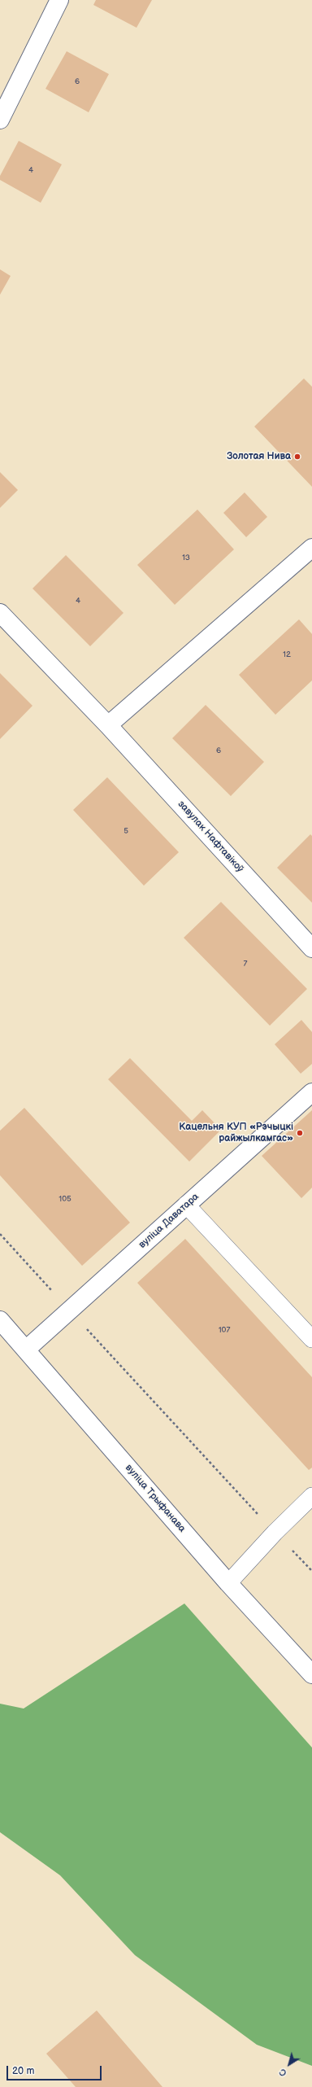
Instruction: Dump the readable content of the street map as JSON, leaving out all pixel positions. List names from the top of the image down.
{
  "streets": {
    "street": ["завулак Нафтавікоў", "вуліца Даватара", "вуліца Трыфанава"]
  },
  "crossings": [
    ["вуліца Даватара", "вуліца Трыфанава"]
  ],
  "places": ["Золотая Нива", "Кацельня КУП «Рэчыцкі райжылкамгас»"],
  "house_numbers": [
    "6",
    "4",
    "13",
    "4",
    "12",
    "6",
    "5",
    "7",
    "105",
    "107"
  ],
  "scale_bar": "20 m",
  "north": "bottom left"
}
